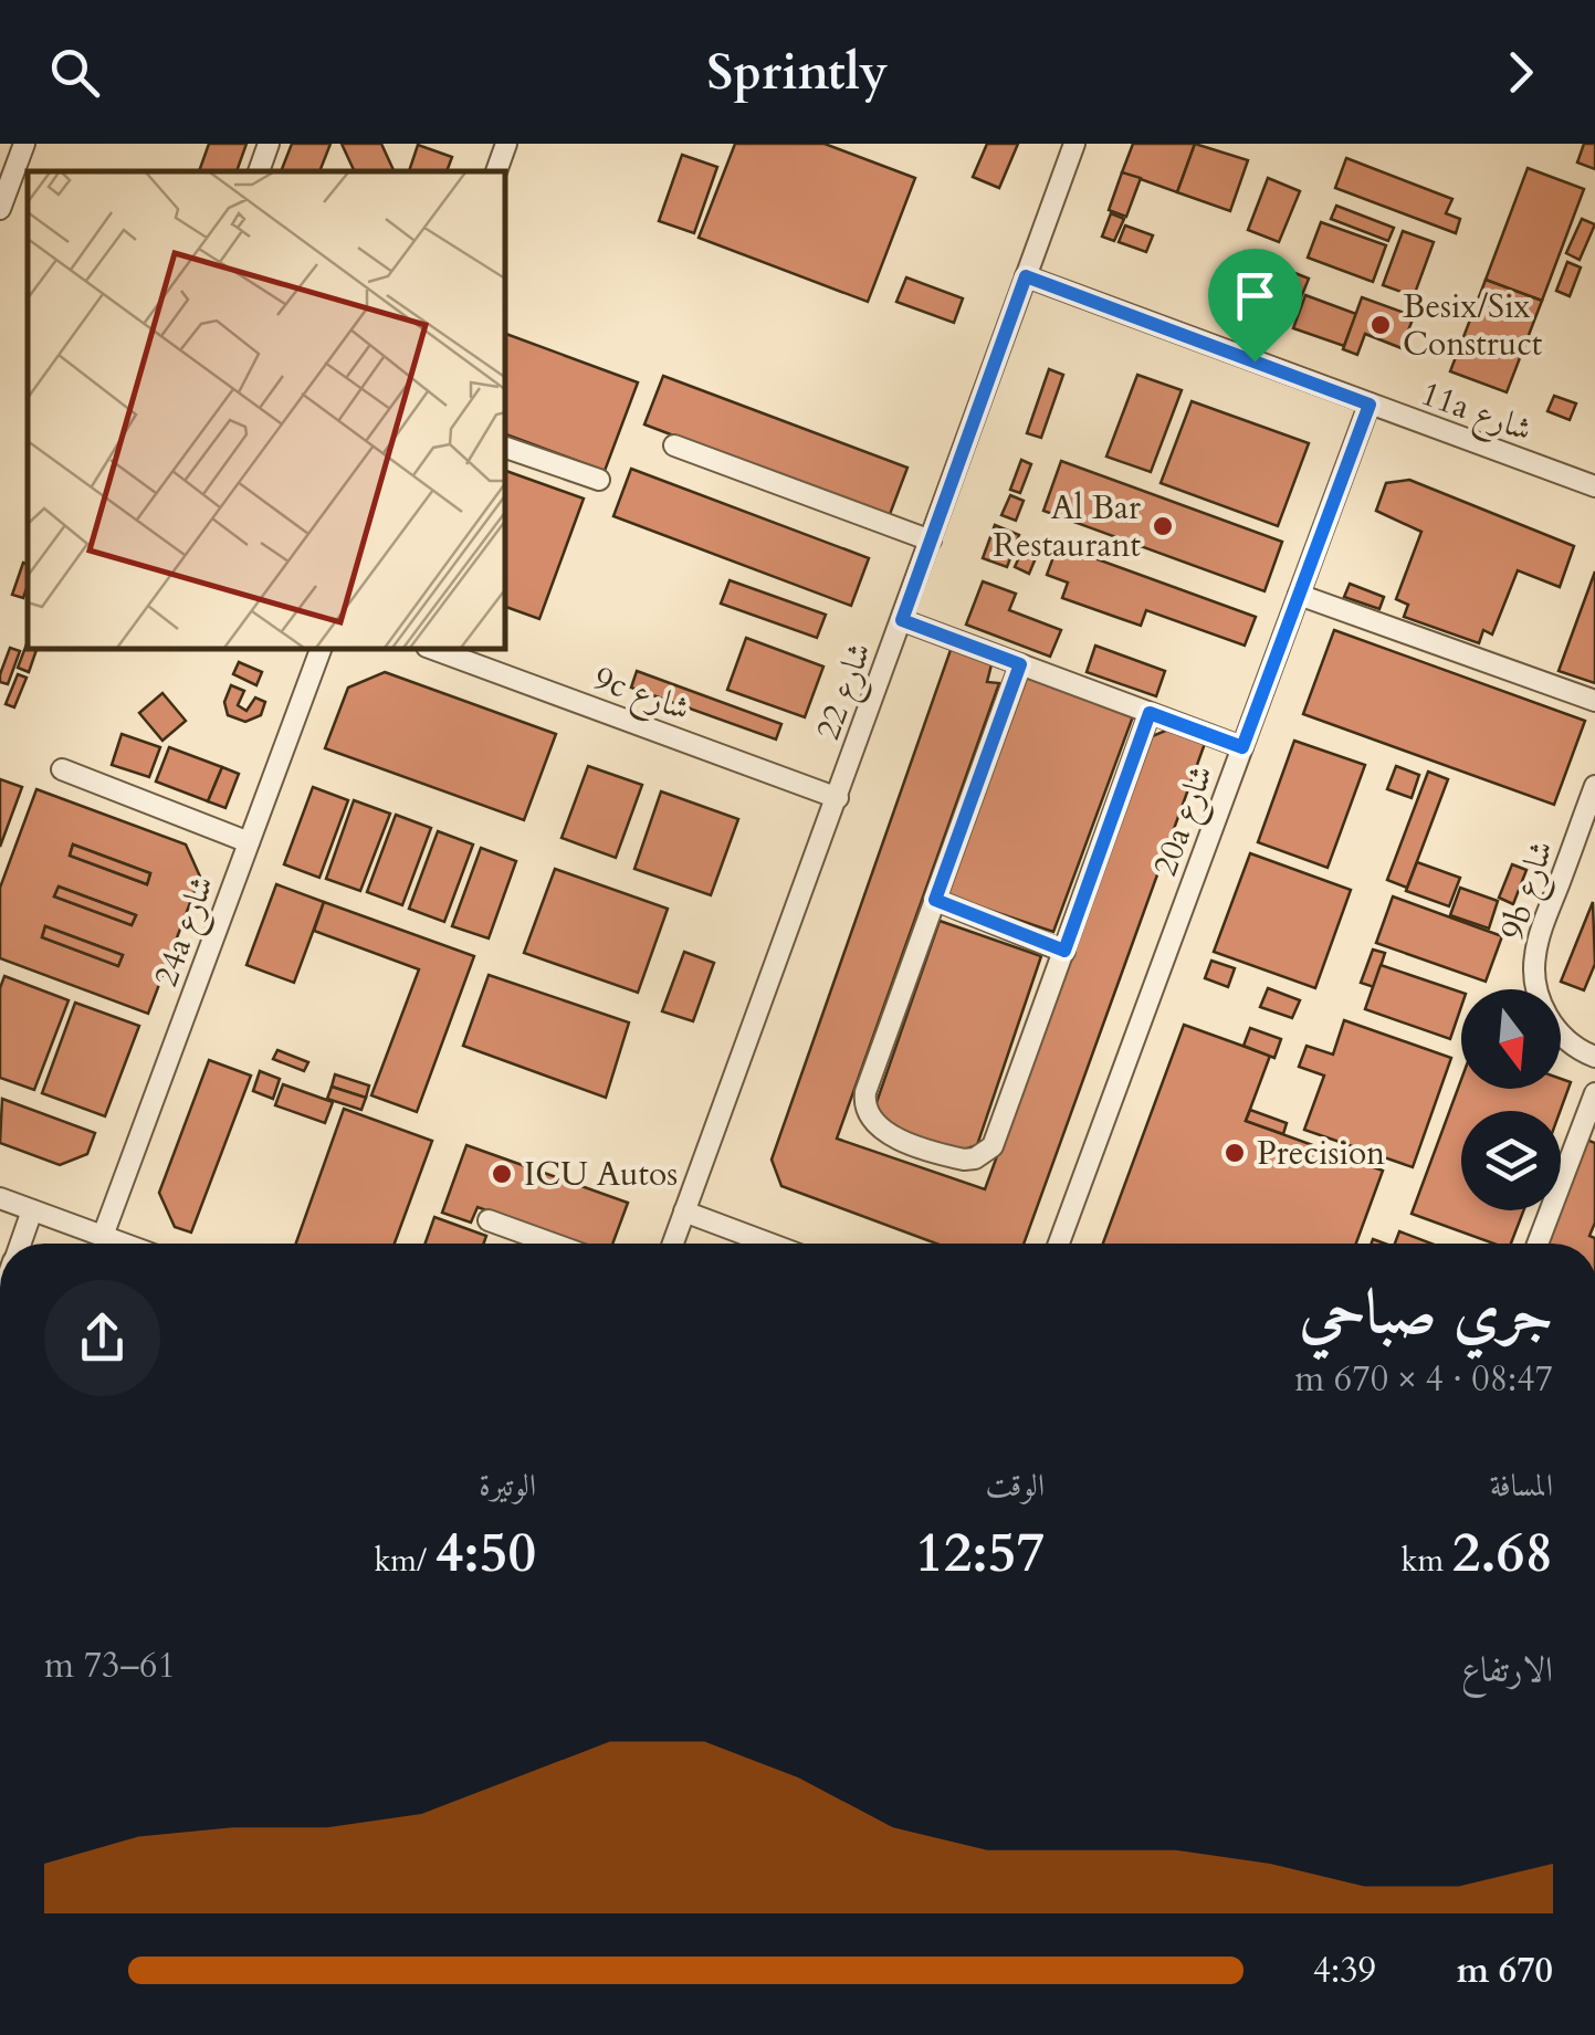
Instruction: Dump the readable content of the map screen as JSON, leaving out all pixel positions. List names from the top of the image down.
{
  "streets": {
    "street": [
      "11a شارع",
      "شارع 22",
      "9c شارع",
      "20a شارع",
      "9b شارع",
      "24a شارع"
    ]
  },
  "crossings": [
    ["11a شارع", "شارع 22"],
    ["11a شارع", "20a شارع"],
    ["شارع 22", "9c شارع"]
  ],
  "places": [
    "Besix/Six Construct",
    "Al Bar Restaurant",
    "Precision",
    "ICU Autos"
  ],
  "north": "bottom",
  "page": {
    "header": "Sprintly",
    "heading": ["جري صباحي", "08:47 · 4 × 670 m"],
    "stats": [
      ["المسافة", "2.68 km"],
      ["الوقت", "12:57"],
      ["الوتيرة", "4:50 /km"]
    ],
    "chart": ["الارتفاع", "61–73 m"],
    "list": [
      {
        "name": "670 m",
        "note": "4:39"
      }
    ]
  }
}
